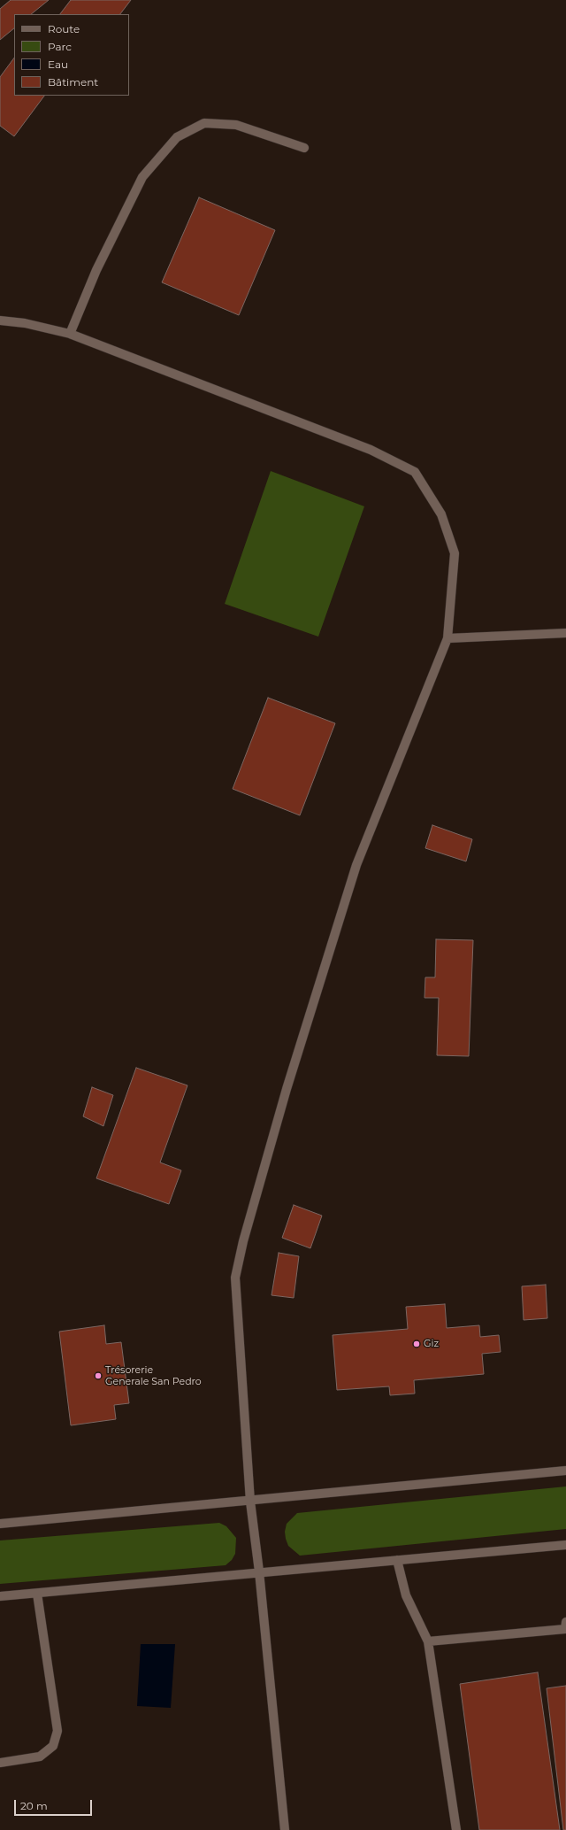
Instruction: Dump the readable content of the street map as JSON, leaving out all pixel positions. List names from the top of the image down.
{
  "places": ["Giz", "Trésorerie Generale San Pedro"],
  "legend": [
    "Route",
    "Parc",
    "Eau",
    "Bâtiment"
  ],
  "scale_bar": "20 m"
}
